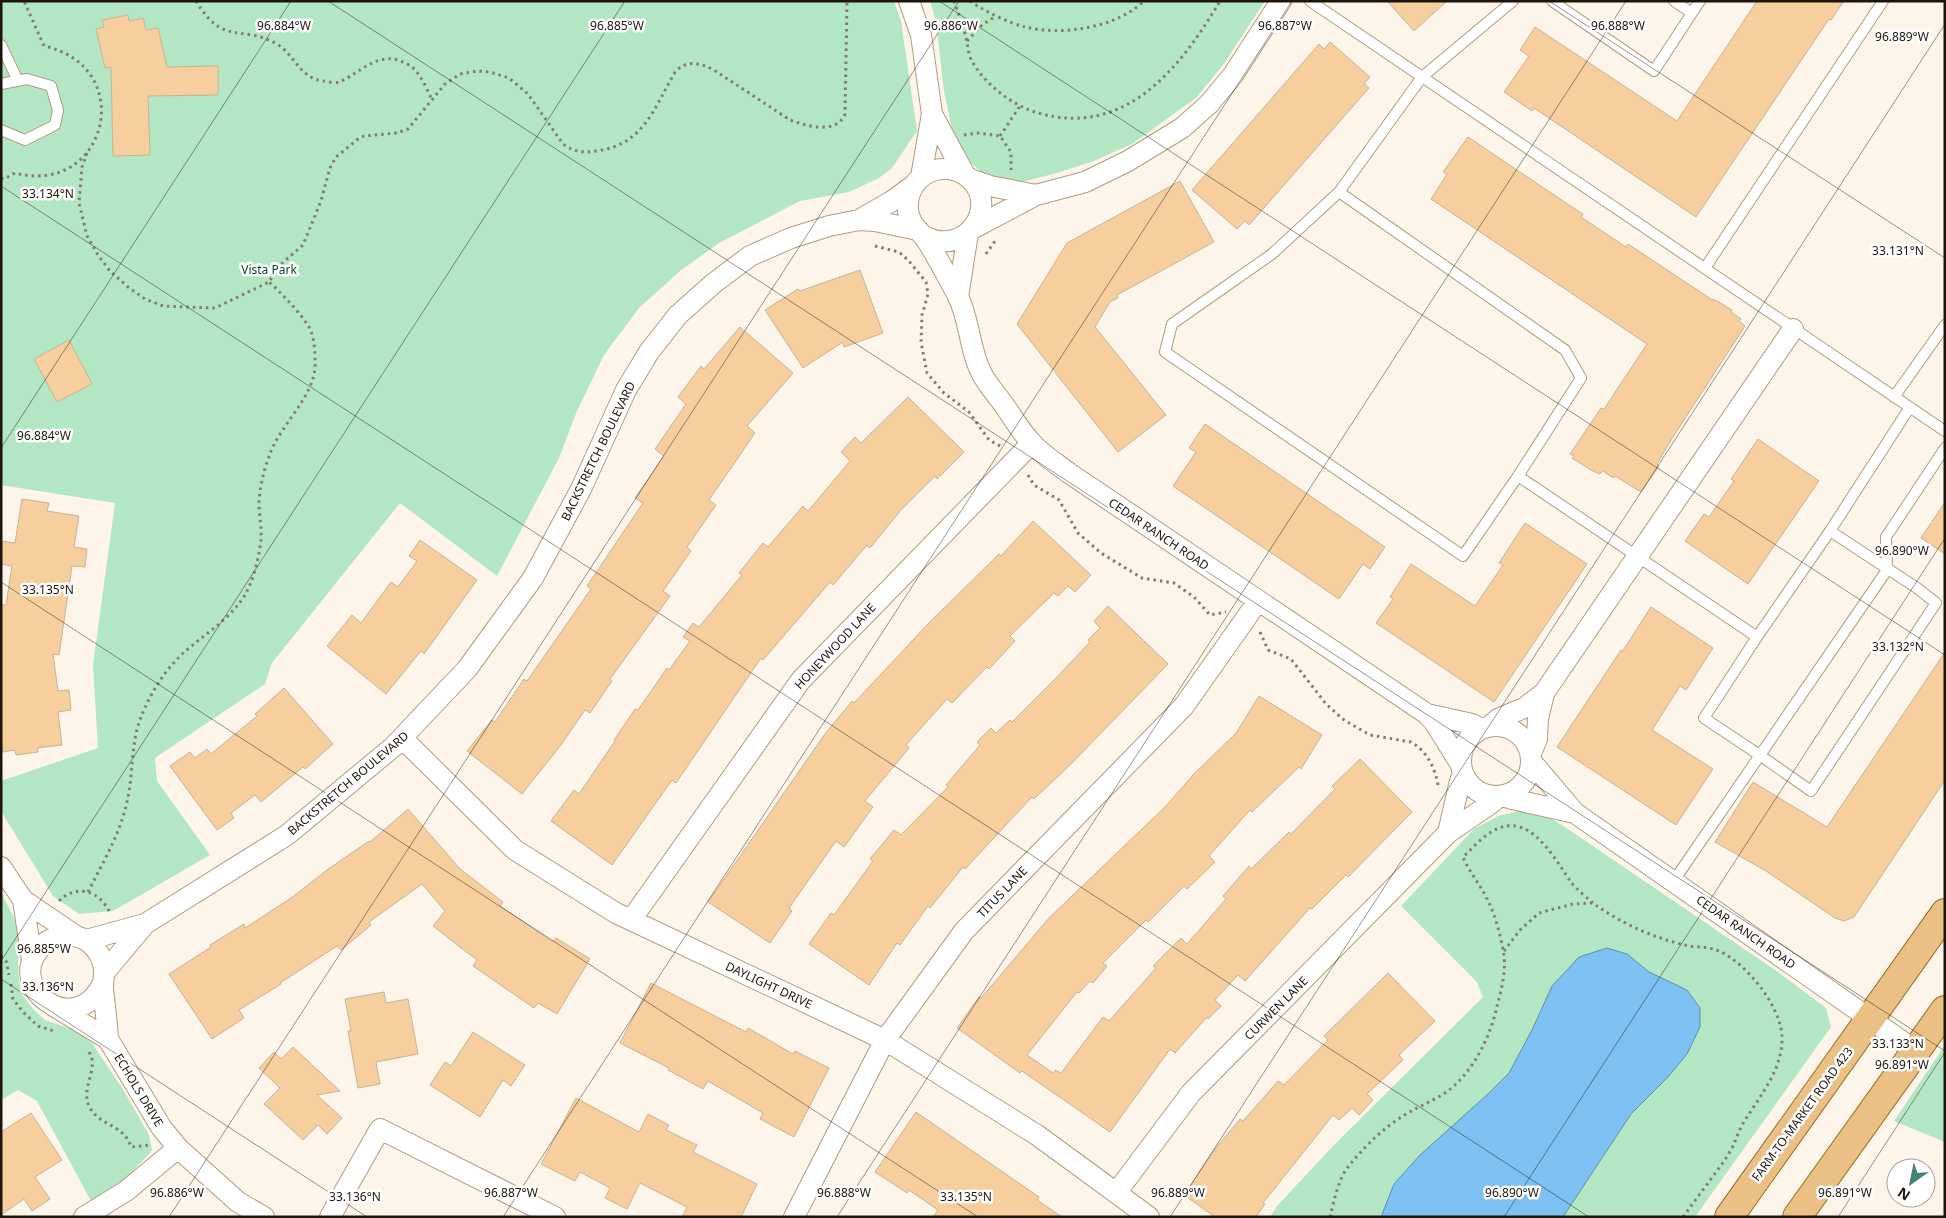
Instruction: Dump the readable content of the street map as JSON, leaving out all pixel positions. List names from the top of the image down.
{
  "streets": {
    "main road": ["FARM-TO-MARKET ROAD 423"],
    "street": [
      "BACKSTRETCH BOULEVARD",
      "CEDAR RANCH ROAD",
      "HONEYWOOD LANE",
      "TITUS LANE",
      "DAYLIGHT DRIVE",
      "CURWEN LANE",
      "ECHOLS DRIVE"
    ]
  },
  "crossings": [
    ["BACKSTRETCH BOULEVARD", "CEDAR RANCH ROAD"],
    ["BACKSTRETCH BOULEVARD", "DAYLIGHT DRIVE"],
    ["BACKSTRETCH BOULEVARD", "ECHOLS DRIVE"],
    ["CEDAR RANCH ROAD", "HONEYWOOD LANE"],
    ["CEDAR RANCH ROAD", "TITUS LANE"],
    ["CEDAR RANCH ROAD", "CURWEN LANE"],
    ["CEDAR RANCH ROAD", "FARM-TO-MARKET ROAD 423"],
    ["HONEYWOOD LANE", "DAYLIGHT DRIVE"],
    ["TITUS LANE", "DAYLIGHT DRIVE"],
    ["DAYLIGHT DRIVE", "CURWEN LANE"]
  ],
  "parks": ["Vista Park"],
  "north": "bottom left",
  "coordinates": [
    "96.884°W",
    "96.885°W",
    "96.886°W",
    "96.887°W",
    "96.888°W",
    "96.889°W",
    "33.134°N",
    "33.131°N",
    "96.890°W",
    "33.135°N",
    "33.132°N",
    "33.136°N",
    "33.133°N",
    "96.891°W"
  ]
}
